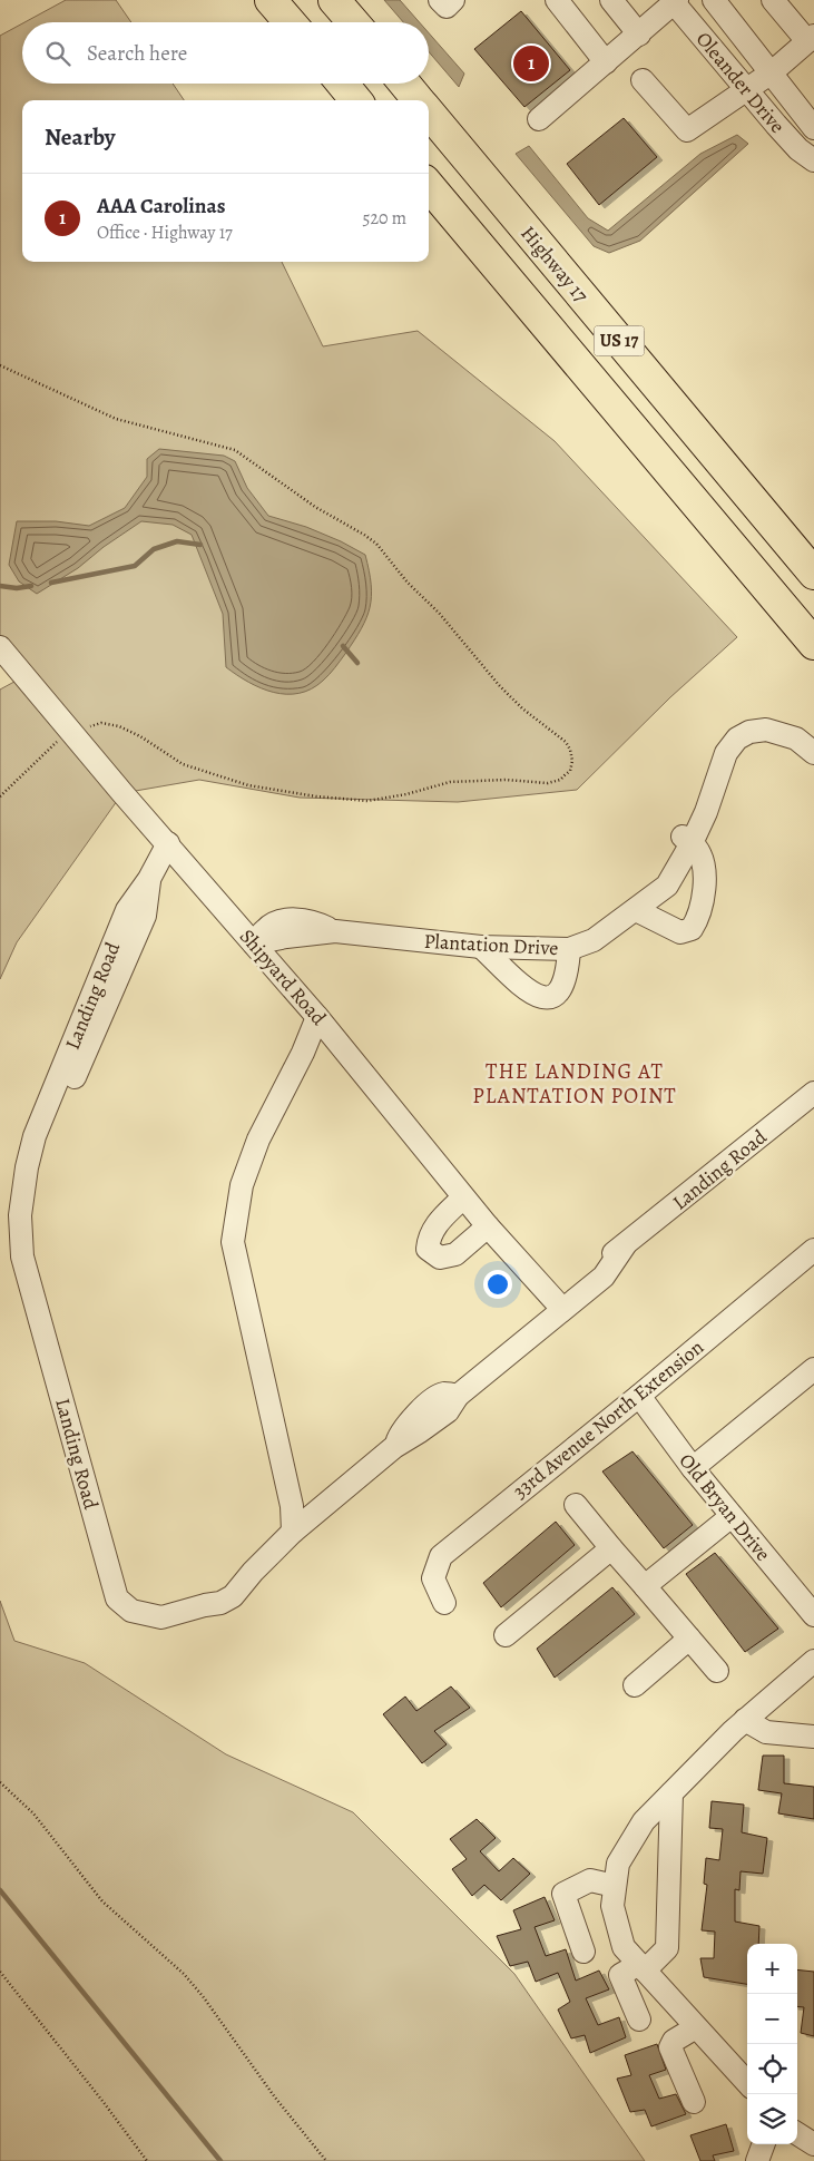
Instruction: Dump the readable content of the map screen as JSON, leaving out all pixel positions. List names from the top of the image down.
{
  "streets": {
    "highway": ["Highway 17", "US 17"],
    "street": [
      "Oleander Drive",
      "Plantation Drive",
      "Shipyard Road",
      "Landing Road",
      "33rd Avenue North Extension",
      "Old Bryan Drive"
    ]
  },
  "crossings": [
    ["Plantation Drive", "Shipyard Road"],
    ["Shipyard Road", "Landing Road"],
    ["33rd Avenue North Extension", "Old Bryan Drive"]
  ],
  "districts": ["THE LANDING AT PLANTATION POINT"],
  "page": {
    "search": "Search here",
    "pins": "1",
    "heading": "Nearby",
    "list": [
      {
        "mark": "1",
        "name": "AAA Carolinas",
        "note": "Office · Highway 17",
        "value": "520 m"
      }
    ],
    "map_buttons": ["+", "−"]
  }
}
